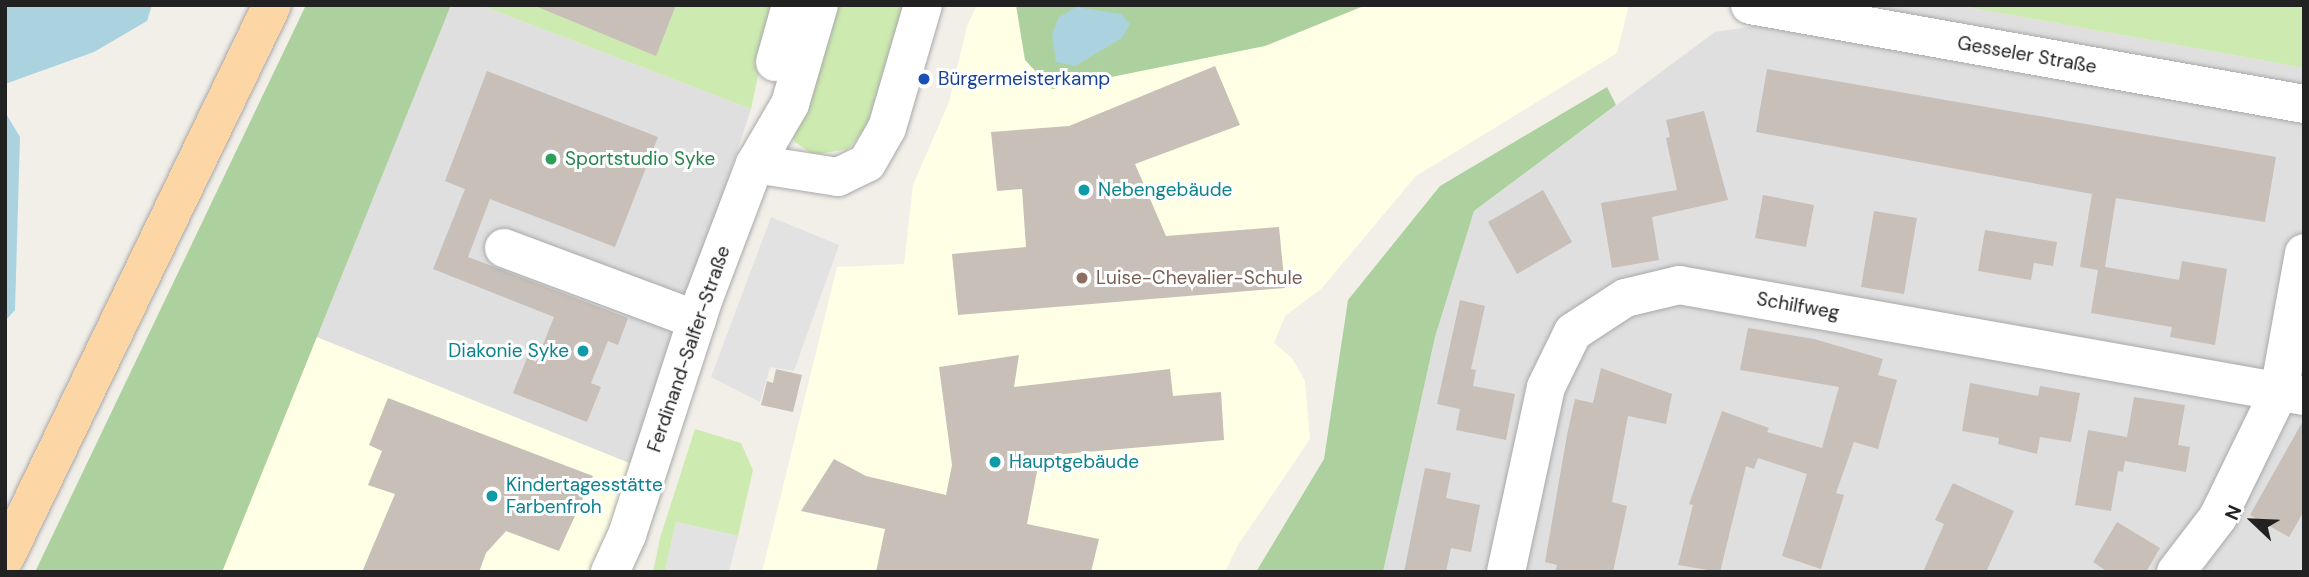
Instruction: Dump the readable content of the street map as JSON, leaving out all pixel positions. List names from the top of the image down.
{
  "streets": {
    "street": ["Gesseler Straße", "Schilfweg", "Ferdinand-Salfer-Straße"]
  },
  "places": [
    "Bürgermeisterkamp",
    "Sportstudio Syke",
    "Nebengebäude",
    "Luise-Chevalier-Schule",
    "Diakonie Syke",
    "Hauptgebäude",
    "Kindertagesstätte Farbenfroh"
  ],
  "north": "top left"
}
